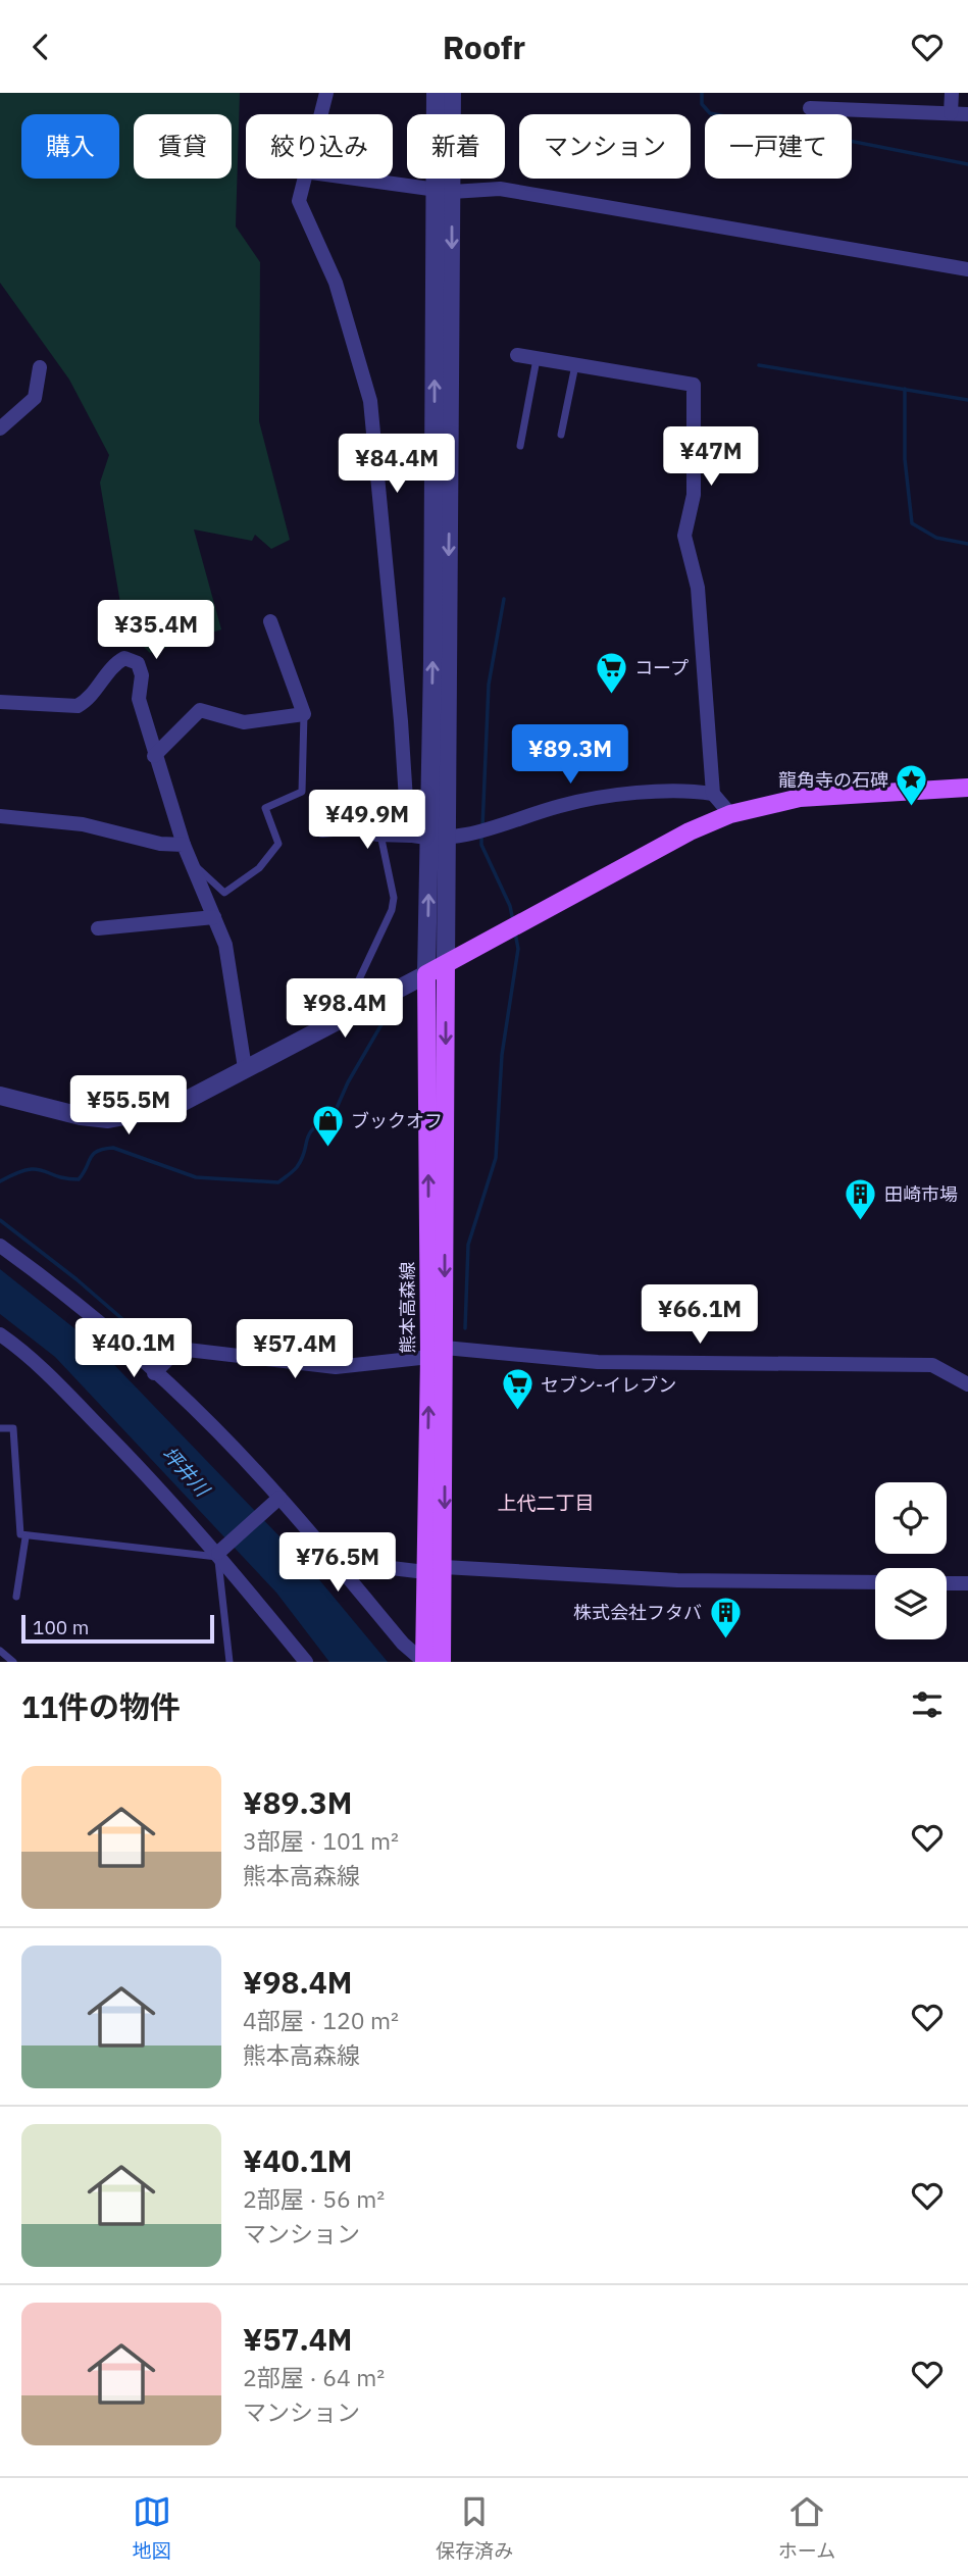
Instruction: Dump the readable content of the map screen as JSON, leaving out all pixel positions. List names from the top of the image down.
{
  "streets": {
    "main road": ["熊本高森線"]
  },
  "districts": ["上代二丁目"],
  "water": ["坪井川"],
  "places": {
    "supermarket": ["コープ", "セブン-イレブン"],
    "place": ["龍角寺の石碑"],
    "shop": ["ブックオフ"],
    "building": ["田崎市場", "株式会社フタバ"]
  },
  "scale_bar": "100 m",
  "page": {
    "header": "Roofr",
    "chip": [
      "購入",
      "賃貸",
      "絞り込み",
      "新着",
      "マンション",
      "一戸建て"
    ],
    "price": [
      "¥47M",
      "¥84.4M",
      "¥35.4M",
      "¥89.3M",
      "¥49.9M",
      "¥98.4M",
      "¥55.5M",
      "¥66.1M",
      "¥40.1M",
      "¥57.4M",
      "¥76.5M"
    ],
    "scale": "100 m",
    "heading": "11件の物件",
    "list": [
      {
        "name": "¥89.3M",
        "note": "3部屋 · 101 m² · 熊本高森線"
      },
      {
        "name": "¥98.4M",
        "note": "4部屋 · 120 m² · 熊本高森線"
      },
      {
        "name": "¥40.1M",
        "note": "2部屋 · 56 m² · マンション"
      },
      {
        "name": "¥57.4M",
        "note": "2部屋 · 64 m² · マンション"
      }
    ],
    "tabs": ["地図", "保存済み", "ホーム"]
  }
}
